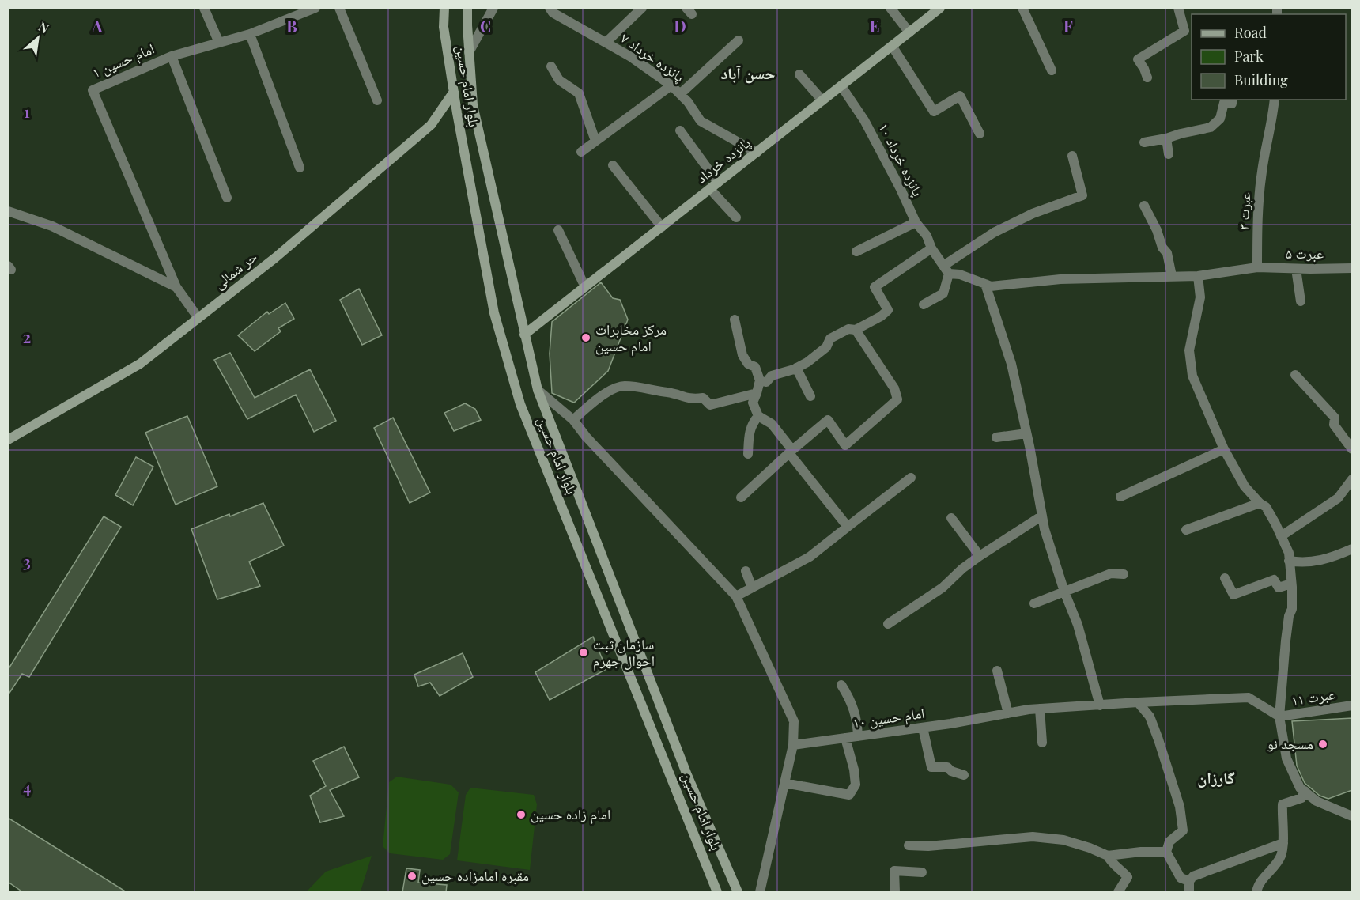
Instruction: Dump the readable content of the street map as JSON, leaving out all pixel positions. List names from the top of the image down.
{
  "streets": {
    "main road": ["بلوار امام حسین", "پانزده خرداد", "حر شمالی"],
    "street": [
      "پانزده خرداد ۷",
      "امام حسین ۱",
      "پانزده خرداد ۱۰",
      "عبرت ۳",
      "عبرت ۵",
      "عبرت ۱۱",
      "امام حسین ۱۰"
    ]
  },
  "crossings": [
    ["پانزده خرداد ۷", "پانزده خرداد"],
    ["بلوار امام حسین", "پانزده خرداد"],
    ["بلوار امام حسین", "حر شمالی"],
    ["پانزده خرداد ۱۰", "پانزده خرداد"],
    ["عبرت ۳", "عبرت ۵"],
    ["عبرت ۱۱", "امام حسین ۱۰"]
  ],
  "districts": ["حسن آباد", "گارزان"],
  "places": [
    "مرکز مخابرات امام حسین",
    "سازمان ثبت احوال جهرم",
    "مسجد نو",
    "امام زاده حسین",
    "مقبره امامزاده حسین"
  ],
  "legend": ["Road", "Park", "Building"],
  "north": "top right",
  "grid": {
    "columns": [
      "A",
      "B",
      "C",
      "D",
      "E",
      "F"
    ],
    "rows": [
      "1",
      "2",
      "3",
      "4"
    ]
  }
}
